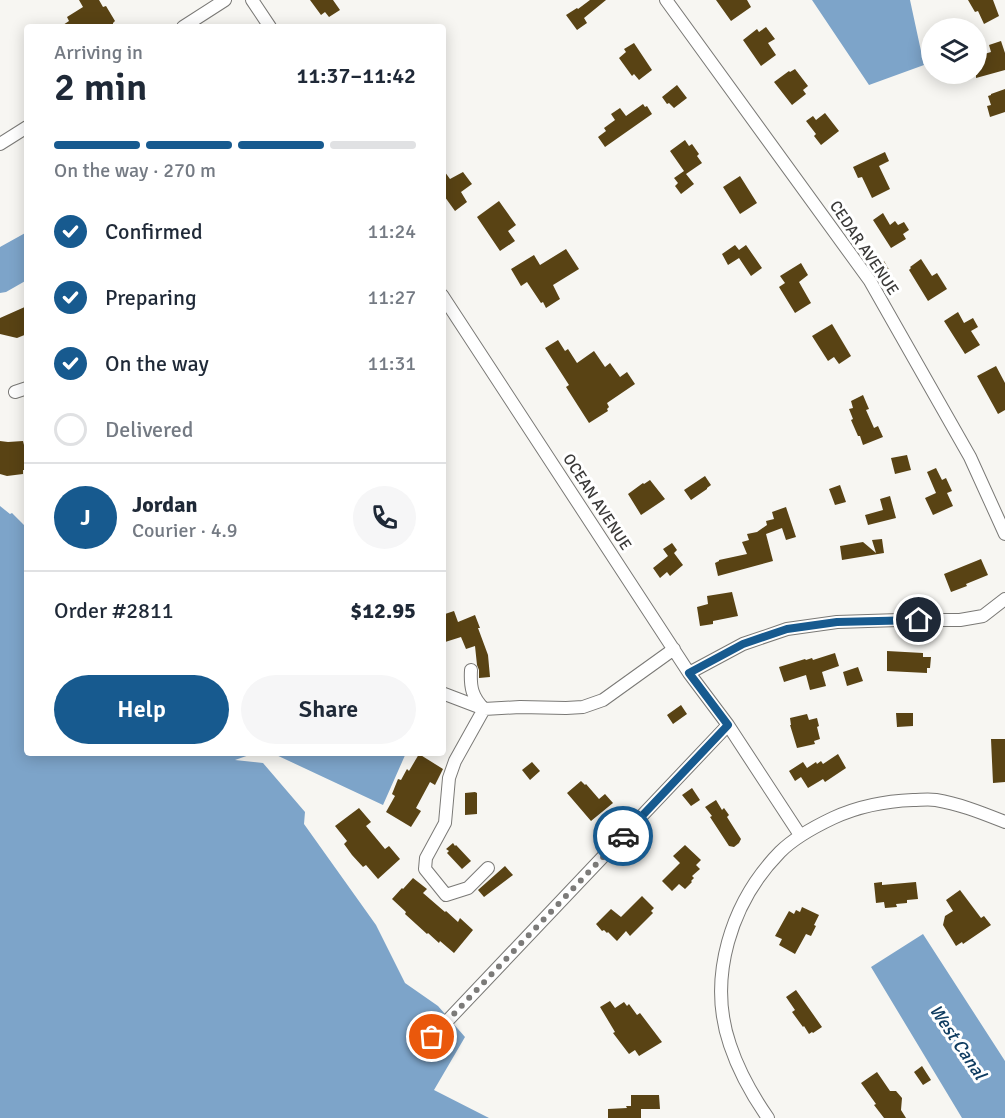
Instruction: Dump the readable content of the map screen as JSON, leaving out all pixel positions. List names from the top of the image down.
{
  "streets": {
    "street": ["CEDAR AVENUE", "OCEAN AVENUE"]
  },
  "water": ["West Canal"],
  "page": {
    "heading": ["2 min", "Arriving in", "11:37–11:42"],
    "panel": [
      "Jordan",
      "Courier · 4.9",
      "Order #2811",
      "$12.95"
    ],
    "bar": "On the way · 270 m",
    "list": [
      ["Confirmed", "11:24"],
      ["Preparing", "11:27"],
      ["On the way", "11:31"],
      "Delivered"
    ],
    "round": "J",
    "buttons": ["Help", "Share"]
  }
}
